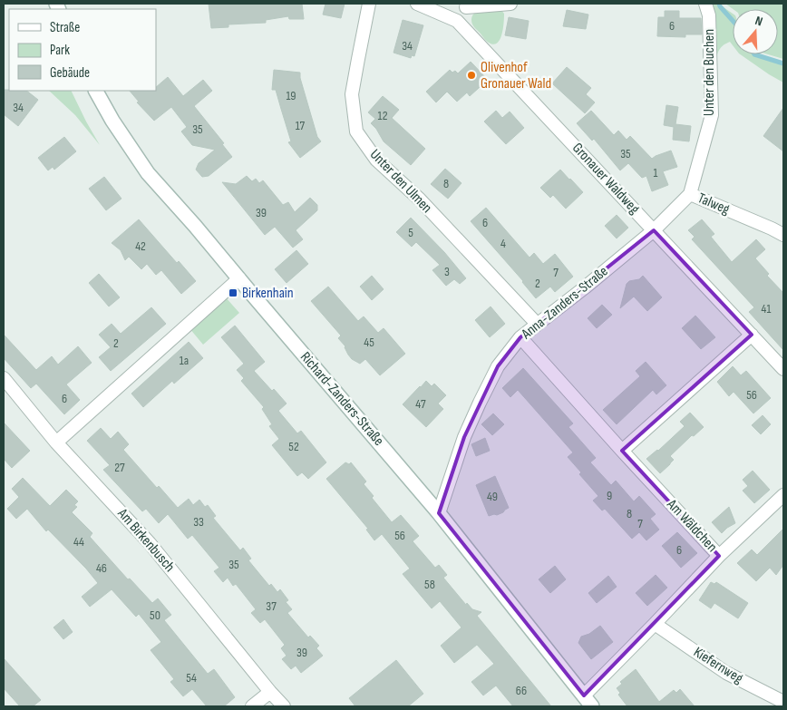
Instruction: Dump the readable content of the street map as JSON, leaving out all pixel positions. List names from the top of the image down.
{
  "streets": {
    "street": [
      "Unter den Buchen",
      "Gronauer Waldweg",
      "Unter den Ulmen",
      "Talweg",
      "Anna-Zanders-Straße",
      "Richard-Zanders-Straße",
      "Am Wäldchen",
      "Am Birkenbusch",
      "Kiefernweg"
    ]
  },
  "crossings": [
    ["Unter den Buchen", "Talweg"],
    ["Gronauer Waldweg", "Talweg"],
    ["Gronauer Waldweg", "Anna-Zanders-Straße"],
    ["Unter den Ulmen", "Anna-Zanders-Straße"],
    ["Talweg", "Anna-Zanders-Straße"],
    ["Anna-Zanders-Straße", "Richard-Zanders-Straße"],
    ["Anna-Zanders-Straße", "Am Wäldchen"]
  ],
  "places": {
    "other": ["Olivenhof Gronauer Wald"],
    "transit": ["Birkenhain"]
  },
  "house_numbers": [
    "6",
    "34",
    "19",
    "34",
    "12",
    "17",
    "35",
    "35",
    "1",
    "8",
    "39",
    "6",
    "5",
    "4",
    "42",
    "3",
    "7",
    "2",
    "41",
    "45",
    "2",
    "1a",
    "56",
    "6",
    "47",
    "52",
    "27",
    "9",
    "49",
    "8",
    "33",
    "7",
    "56",
    "44",
    "6",
    "35",
    "46",
    "58",
    "37",
    "50",
    "39",
    "54",
    "66"
  ],
  "legend": ["Straße", "Park", "Gebäude"],
  "north": "top"
}
